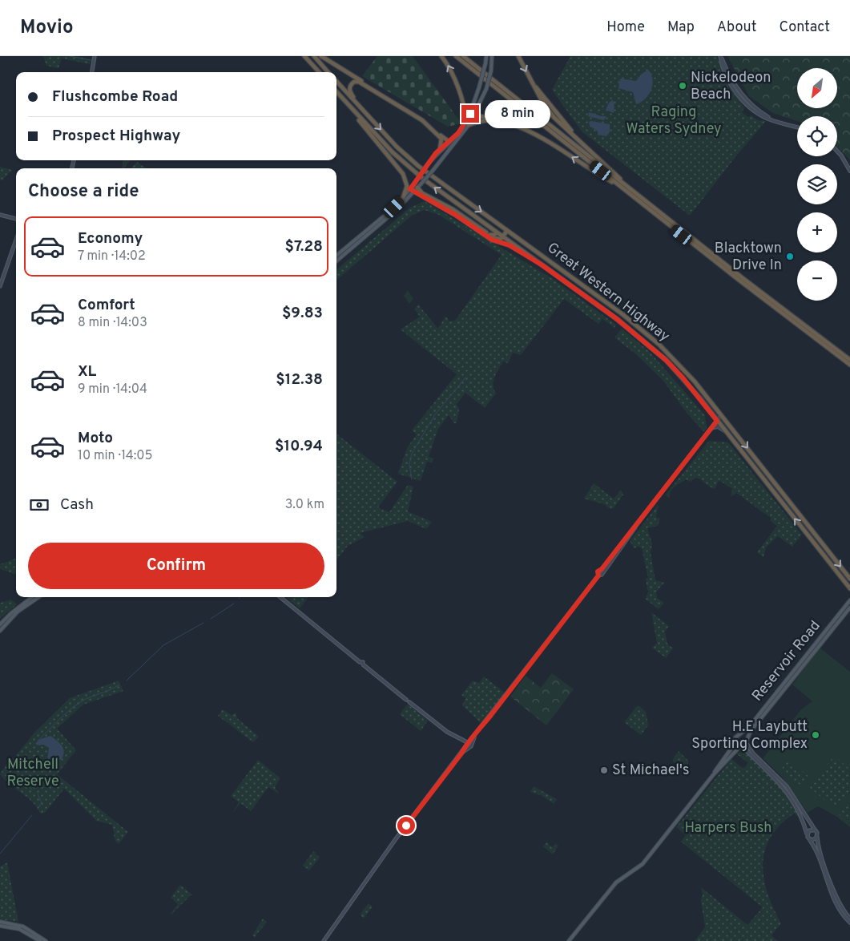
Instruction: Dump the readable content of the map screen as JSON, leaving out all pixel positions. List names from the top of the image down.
{
  "streets": {
    "highway": ["Great Western Highway"],
    "main road": ["Reservoir Road"]
  },
  "parks": ["Raging Waters Sydney", "Mitchell Reserve", "Harpers Bush"],
  "places": [
    "Nickelodeon Beach",
    "Blacktown Drive In",
    "H.E Laybutt Sporting Complex",
    "St Michael's"
  ],
  "north": "bottom left",
  "page": {
    "header": "Movio",
    "nav": [
      "Home",
      "Map",
      "About",
      "Contact"
    ],
    "map_buttons": ["+", "−"],
    "banner": ["Flushcombe Road", "Prospect Highway"],
    "bubble": "8 min",
    "heading": "Choose a ride",
    "list": [
      {
        "name": "Economy",
        "note": "7 min · 14:02",
        "value": "$7.28"
      },
      {
        "name": "Comfort",
        "note": "8 min · 14:03",
        "value": "$9.83"
      },
      {
        "name": "XL",
        "note": "9 min · 14:04",
        "value": "$12.38"
      },
      {
        "name": "Moto",
        "note": "10 min · 14:05",
        "value": "$10.94"
      }
    ],
    "pay": ["Cash", "3.0 km"],
    "buttons": "Confirm"
  }
}
